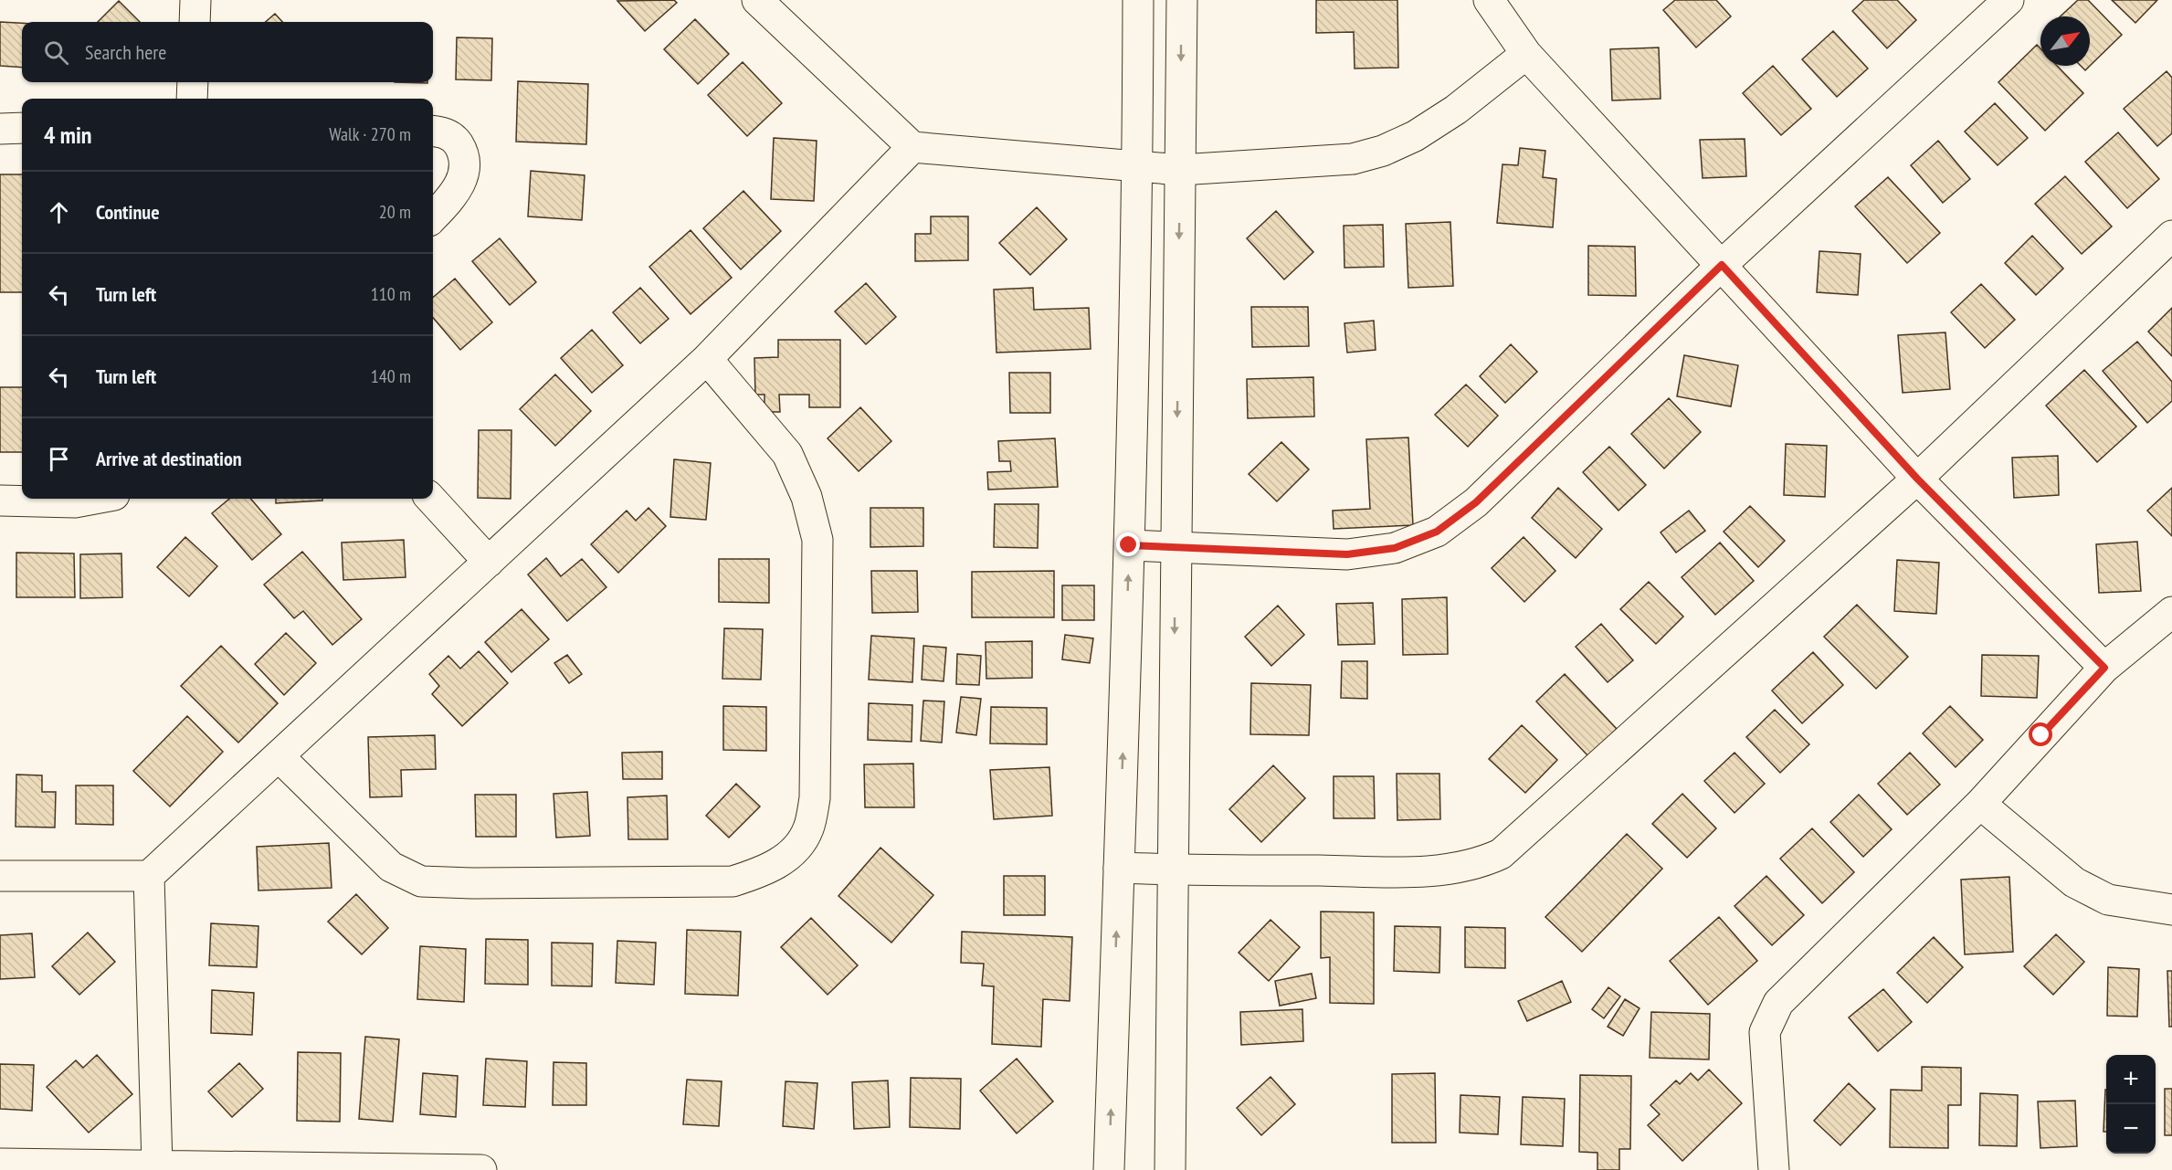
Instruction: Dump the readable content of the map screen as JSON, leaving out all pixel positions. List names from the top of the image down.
{
  "north": "top right",
  "page": {
    "search": "Search here",
    "heading": ["4 min", "Walk · 270 m"],
    "list": [
      ["Continue", "20 m"],
      ["Turn left", "110 m"],
      ["Turn left", "140 m"],
      "Arrive at destination"
    ],
    "map_buttons": ["+", "−"]
  }
}
